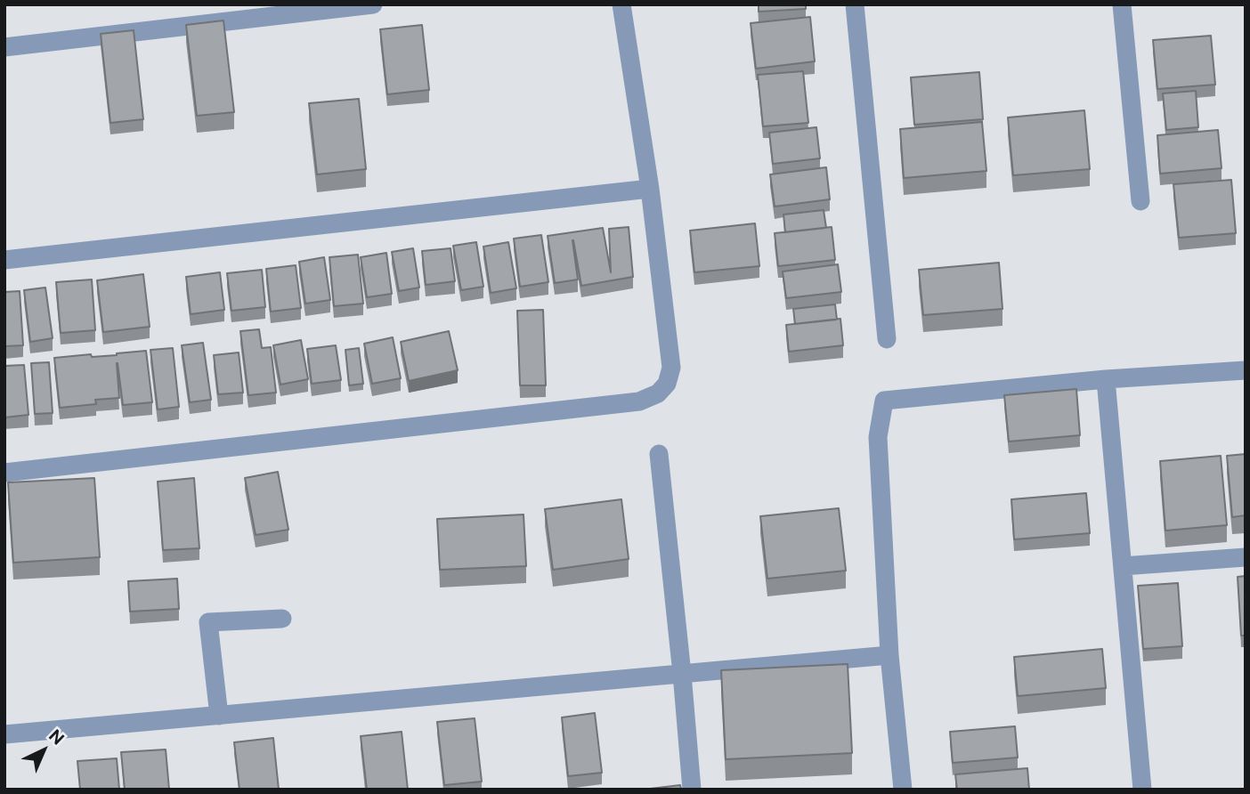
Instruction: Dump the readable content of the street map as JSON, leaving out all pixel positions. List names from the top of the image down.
{
  "north": "top right"
}
